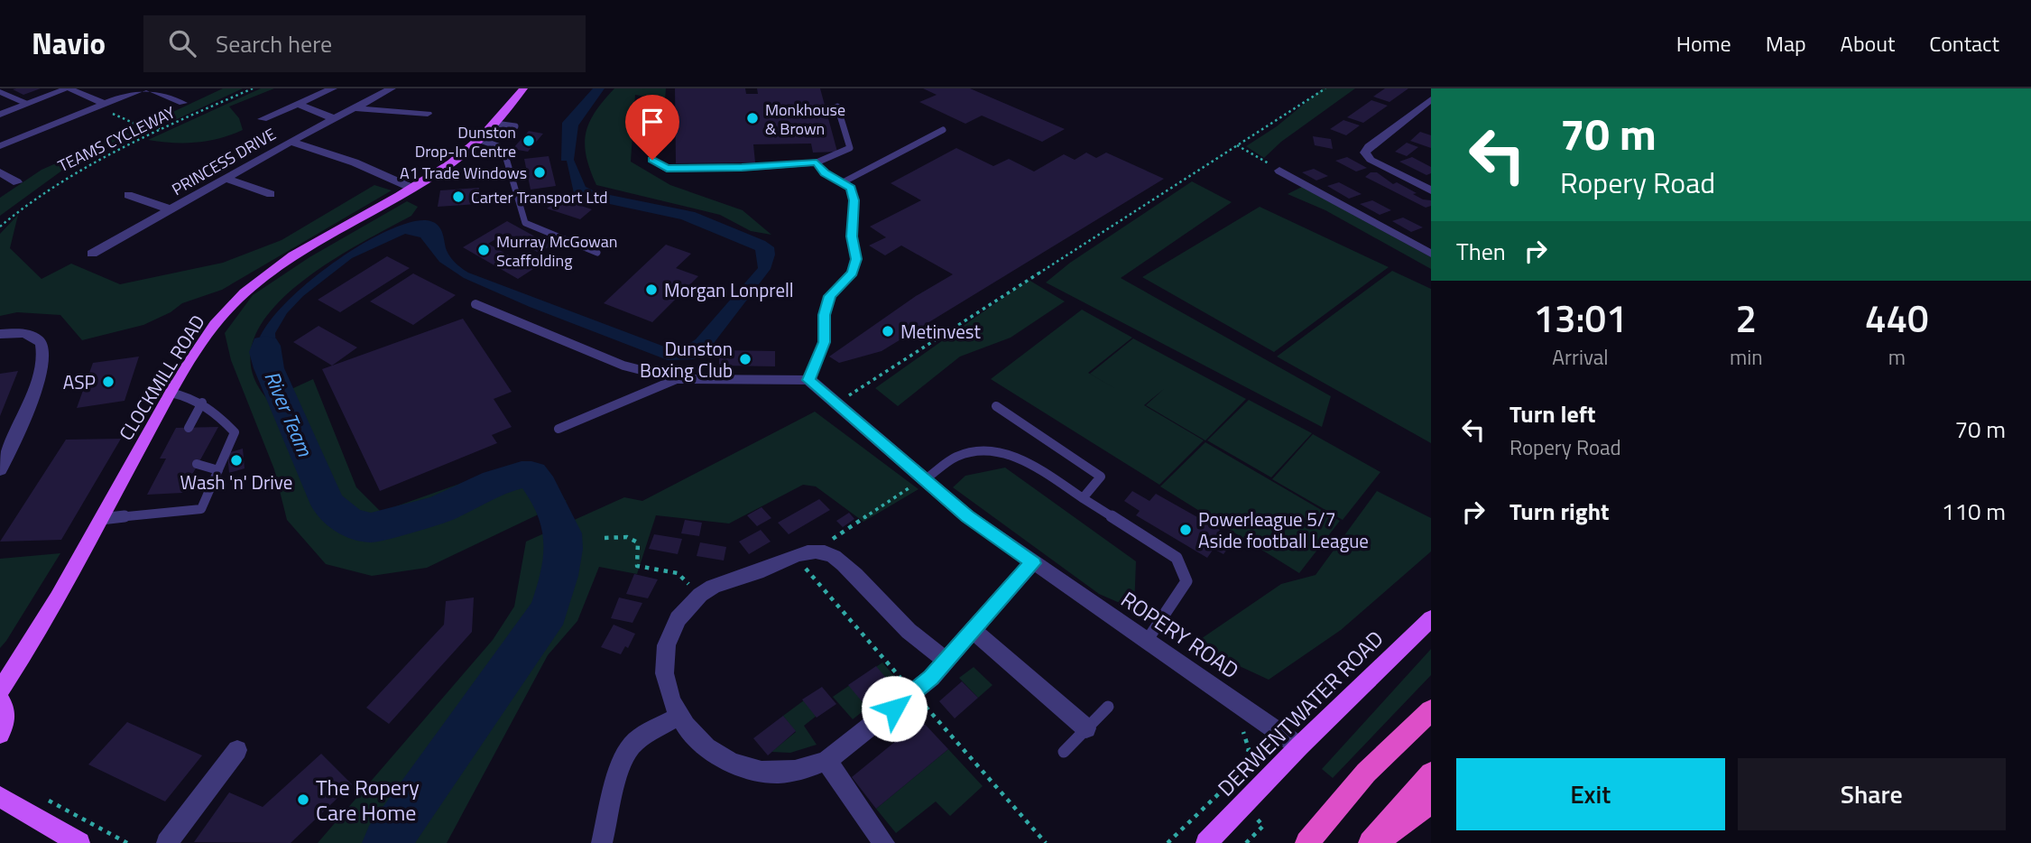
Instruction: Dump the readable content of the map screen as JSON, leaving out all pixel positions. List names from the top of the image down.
{
  "streets": {
    "main road": ["CLOCKMILL ROAD", "DERWENTWATER ROAD"],
    "street": ["PRINCESS DRIVE", "ROPERY ROAD"],
    "path": ["TEAMS CYCLEWAY"]
  },
  "crossings": [
    ["PRINCESS DRIVE", "CLOCKMILL ROAD"],
    ["ROPERY ROAD", "DERWENTWATER ROAD"]
  ],
  "water": ["River Team"],
  "places": [
    "Monkhouse & Brown",
    "Dunston Drop-In Centre",
    "A1 Trade Windows",
    "Carter Transport Ltd",
    "Murray McGowan Scaffolding",
    "Morgan Lonprell",
    "Metinvest",
    "Dunston Boxing Club",
    "ASP",
    "Wash 'n' Drive",
    "Powerleague 5/7 Aside football League",
    "The Ropery Care Home"
  ],
  "page": {
    "header": "Navio",
    "search": "Search here",
    "nav": [
      "Home",
      "Map",
      "About",
      "Contact"
    ],
    "turn": ["70 m", "Ropery Road"],
    "then": "Then",
    "eta": [
      "13:01",
      "Arrival",
      "2",
      "min",
      "440",
      "m"
    ],
    "list": [
      {
        "name": "Turn left",
        "note": "Ropery Road",
        "value": "70 m"
      },
      {
        "name": "Turn right",
        "value": "110 m"
      }
    ],
    "buttons": ["Exit", "Share"]
  }
}
